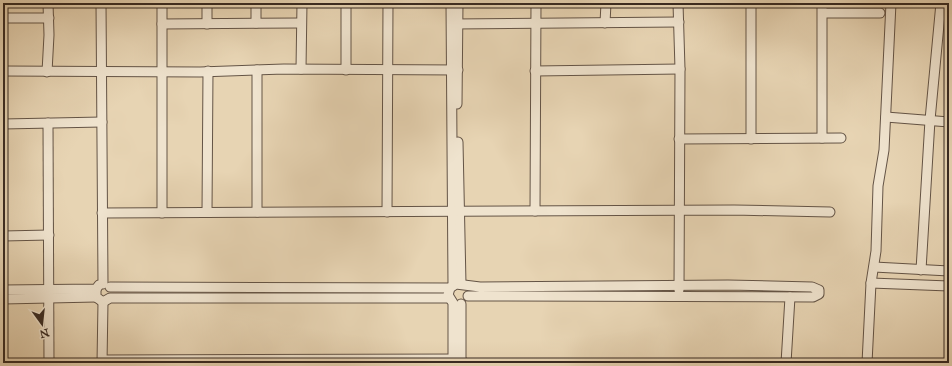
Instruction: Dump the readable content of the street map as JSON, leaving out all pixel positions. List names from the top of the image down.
{
  "north": "bottom"
}
